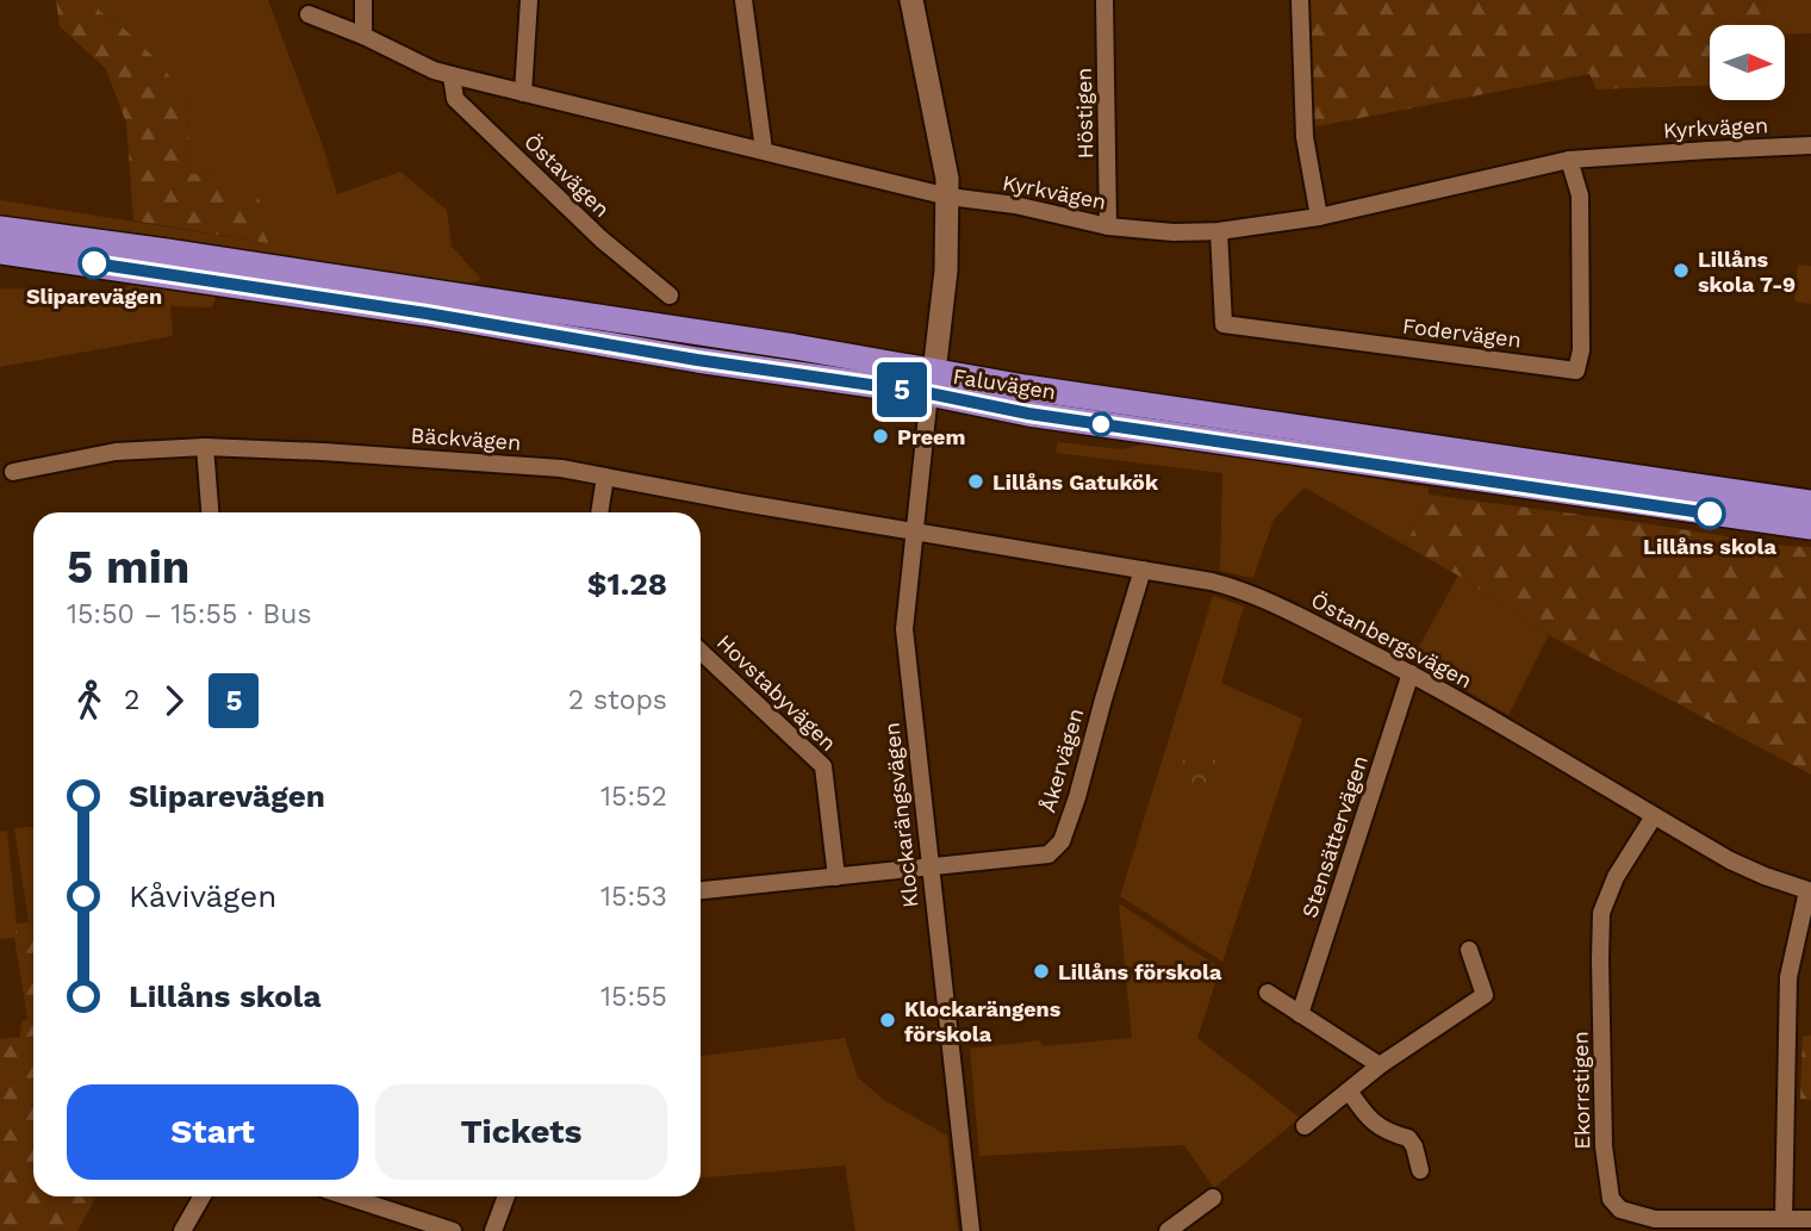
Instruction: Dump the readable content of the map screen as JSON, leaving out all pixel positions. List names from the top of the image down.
{
  "streets": {
    "highway": ["Faluvägen"],
    "street": [
      "Höstigen",
      "Kyrkvägen",
      "Östavägen",
      "Fodervägen",
      "Bäckvägen",
      "Östanbergsvägen",
      "Hovstabyvägen",
      "Åkervägen",
      "Klockarängsvägen",
      "Stensättervägen",
      "Ekorrstigen"
    ]
  },
  "crossings": [
    ["Höstigen", "Kyrkvägen"],
    ["Kyrkvägen", "Östavägen"],
    ["Kyrkvägen", "Fodervägen"],
    ["Faluvägen", "Klockarängsvägen"],
    ["Bäckvägen", "Östanbergsvägen"],
    ["Bäckvägen", "Klockarängsvägen"],
    ["Östanbergsvägen", "Åkervägen"],
    ["Östanbergsvägen", "Klockarängsvägen"],
    ["Östanbergsvägen", "Stensättervägen"],
    ["Östanbergsvägen", "Ekorrstigen"],
    ["Hovstabyvägen", "Åkervägen"],
    ["Åkervägen", "Klockarängsvägen"]
  ],
  "places": [
    "Sliparevägen",
    "Lillåns skola 7-9",
    "Preem",
    "Lillåns Gatukök",
    "Lillåns skola",
    "Lillåns förskola",
    "Klockarängens förskola"
  ],
  "lines": ["bus line 5"],
  "north": "right",
  "page": {
    "on_map": "5",
    "heading": ["5 min", "15:50 – 15:55 · Bus", "$1.28"],
    "legs": ["2", "5", "2 stops"],
    "list": [
      {
        "name": "Sliparevägen",
        "value": "15:52"
      },
      {
        "name": "Kåvivägen",
        "value": "15:53"
      },
      {
        "name": "Lillåns skola",
        "value": "15:55"
      }
    ],
    "buttons": ["Start", "Tickets"]
  }
}
